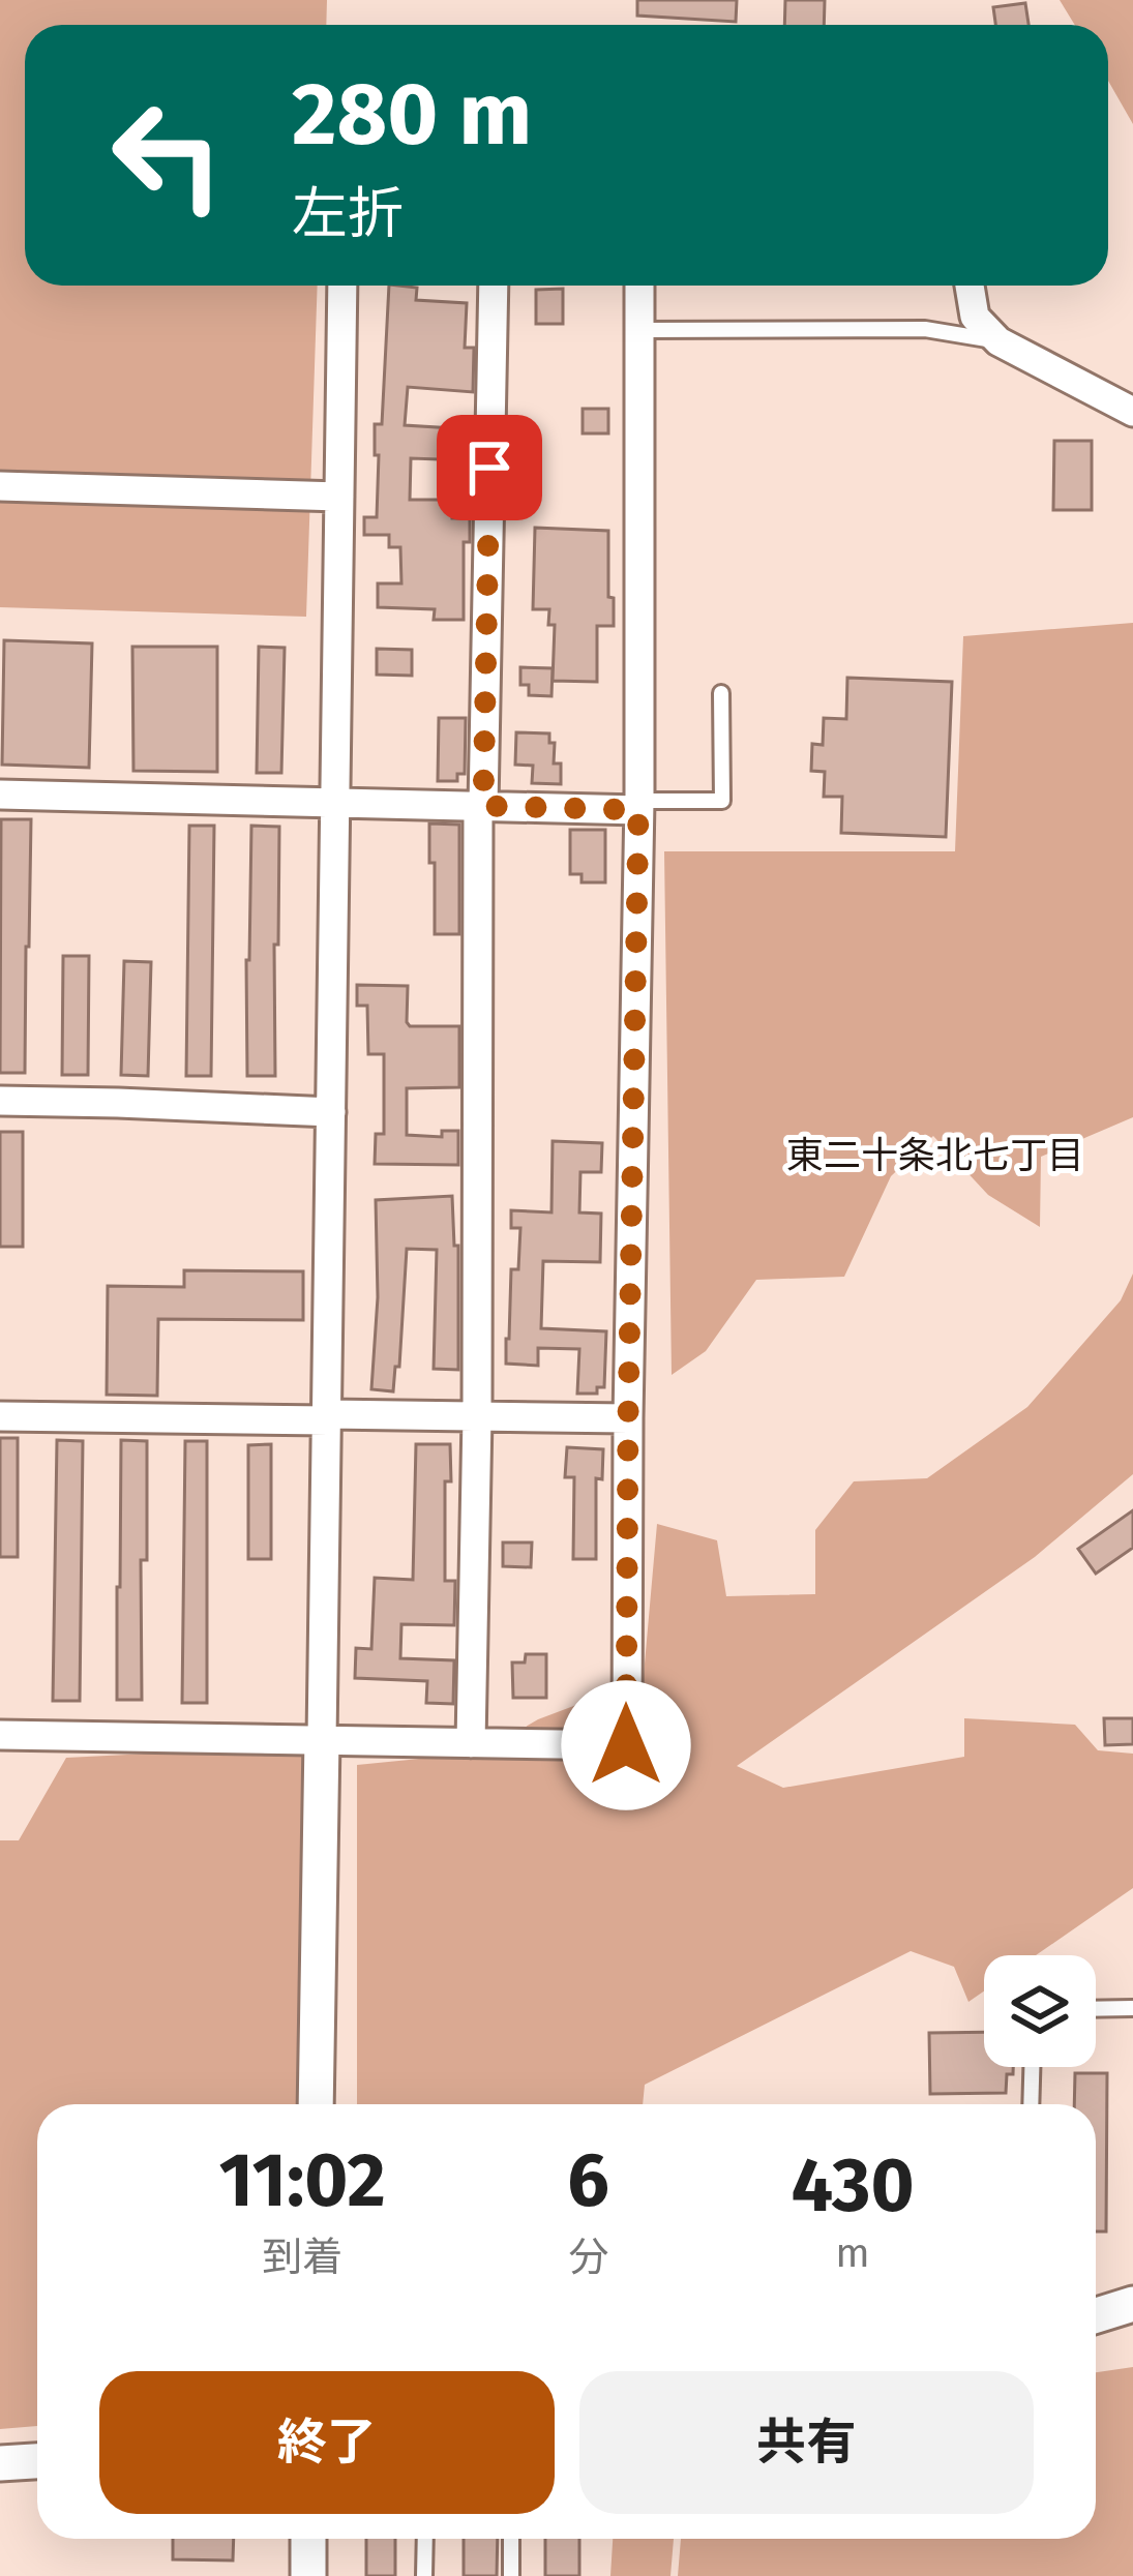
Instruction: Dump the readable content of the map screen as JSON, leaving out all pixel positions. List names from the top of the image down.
{
  "districts": ["東二十条北七丁目"],
  "page": {
    "turn": ["280 m", "左折"],
    "eta": [
      "11:02",
      "到着",
      "6",
      "分",
      "430",
      "m"
    ],
    "buttons": ["終了", "共有"]
  }
}
